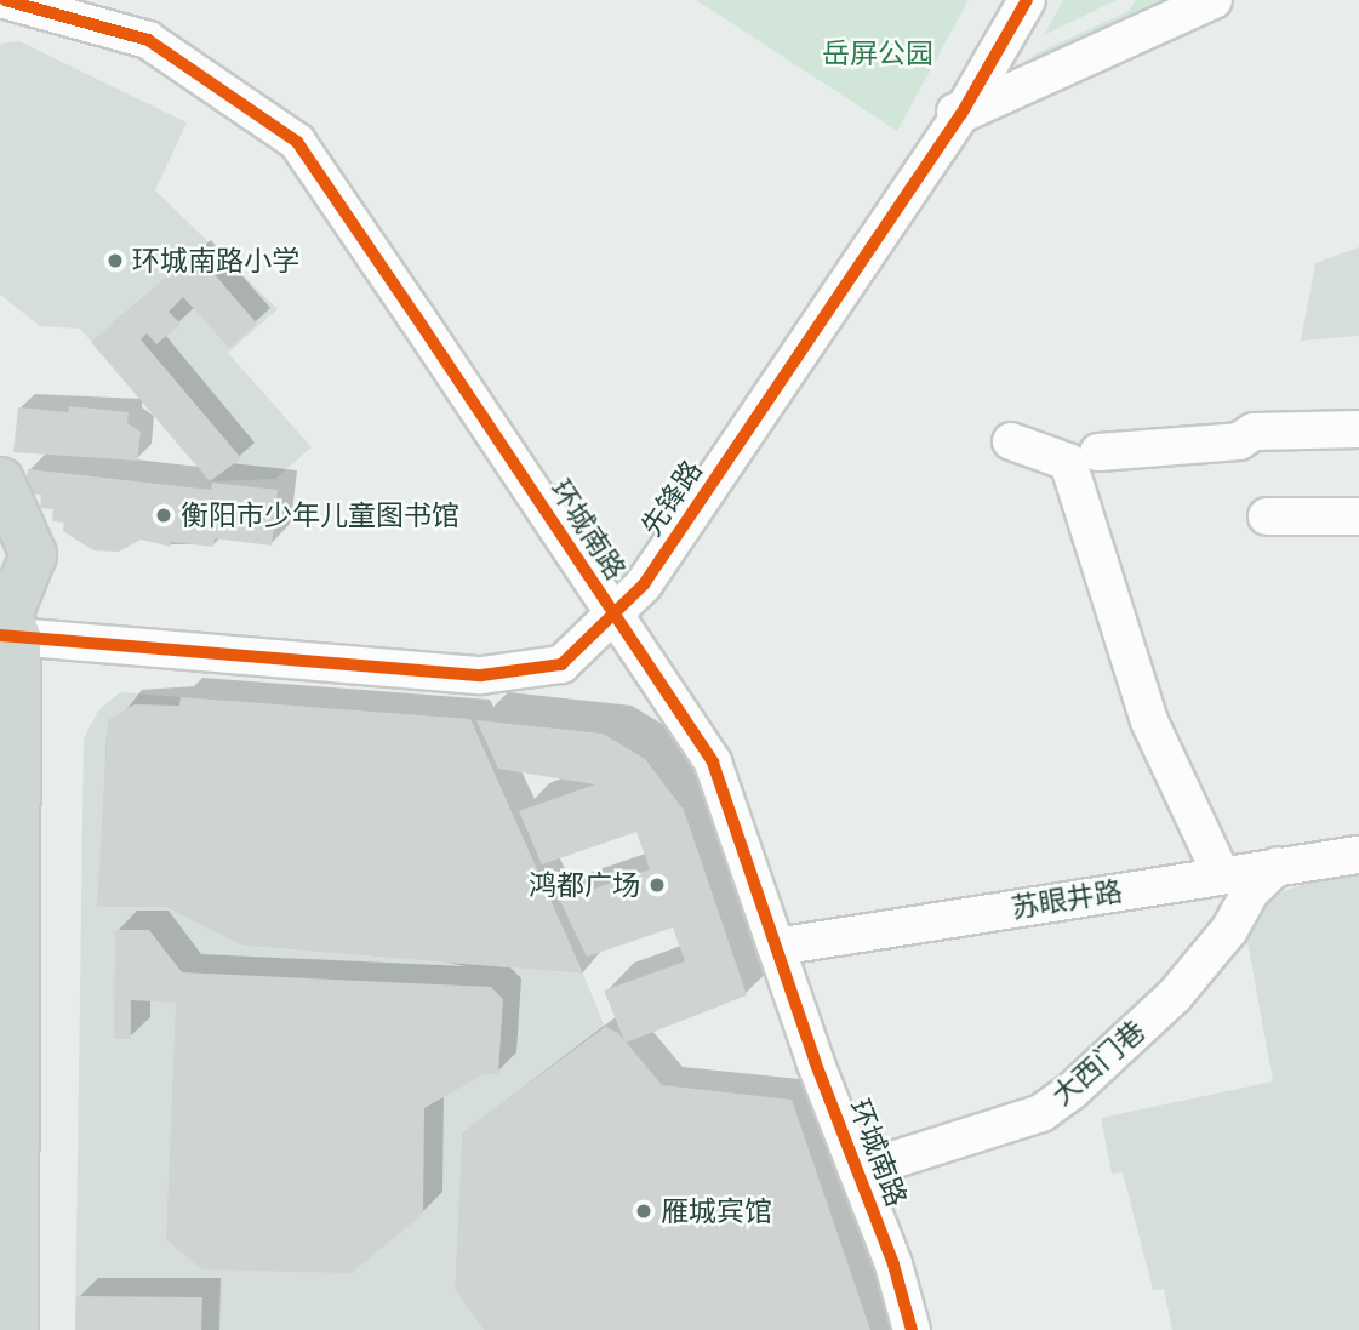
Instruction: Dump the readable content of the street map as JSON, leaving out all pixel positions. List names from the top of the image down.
{
  "streets": {
    "street": [
      "先锋路",
      "环城南路",
      "苏眼井路",
      "大西门巷"
    ]
  },
  "crossings": [
    ["先锋路", "环城南路"],
    ["环城南路", "苏眼井路"],
    ["环城南路", "大西门巷"],
    ["苏眼井路", "大西门巷"]
  ],
  "parks": ["岳屏公园"],
  "places": [
    "环城南路小学",
    "衡阳市少年儿童图书馆",
    "鸿都广场",
    "雁城宾馆"
  ]
}
